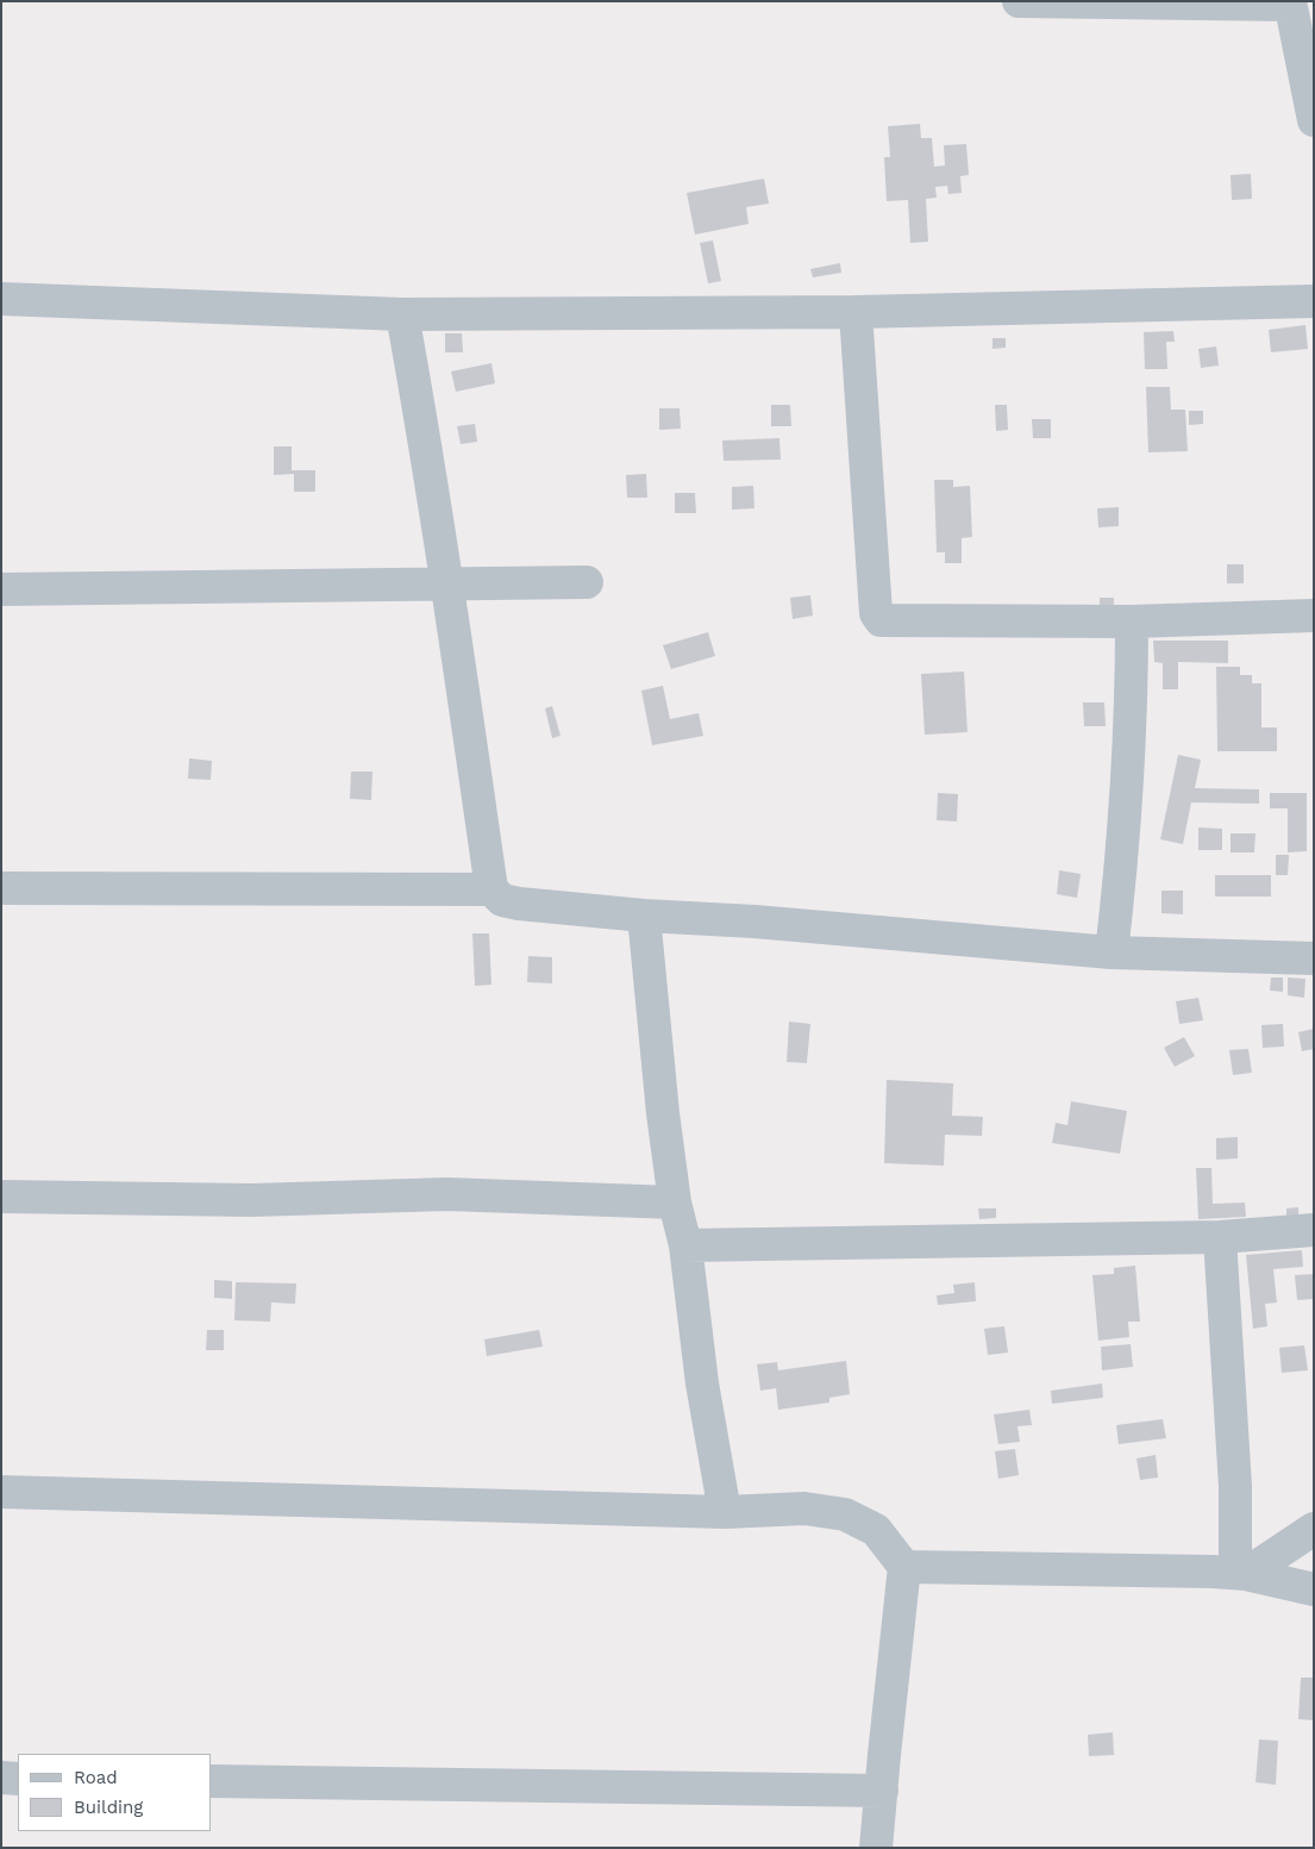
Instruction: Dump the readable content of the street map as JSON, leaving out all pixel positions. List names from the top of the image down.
{
  "legend": ["Road", "Building"]
}
